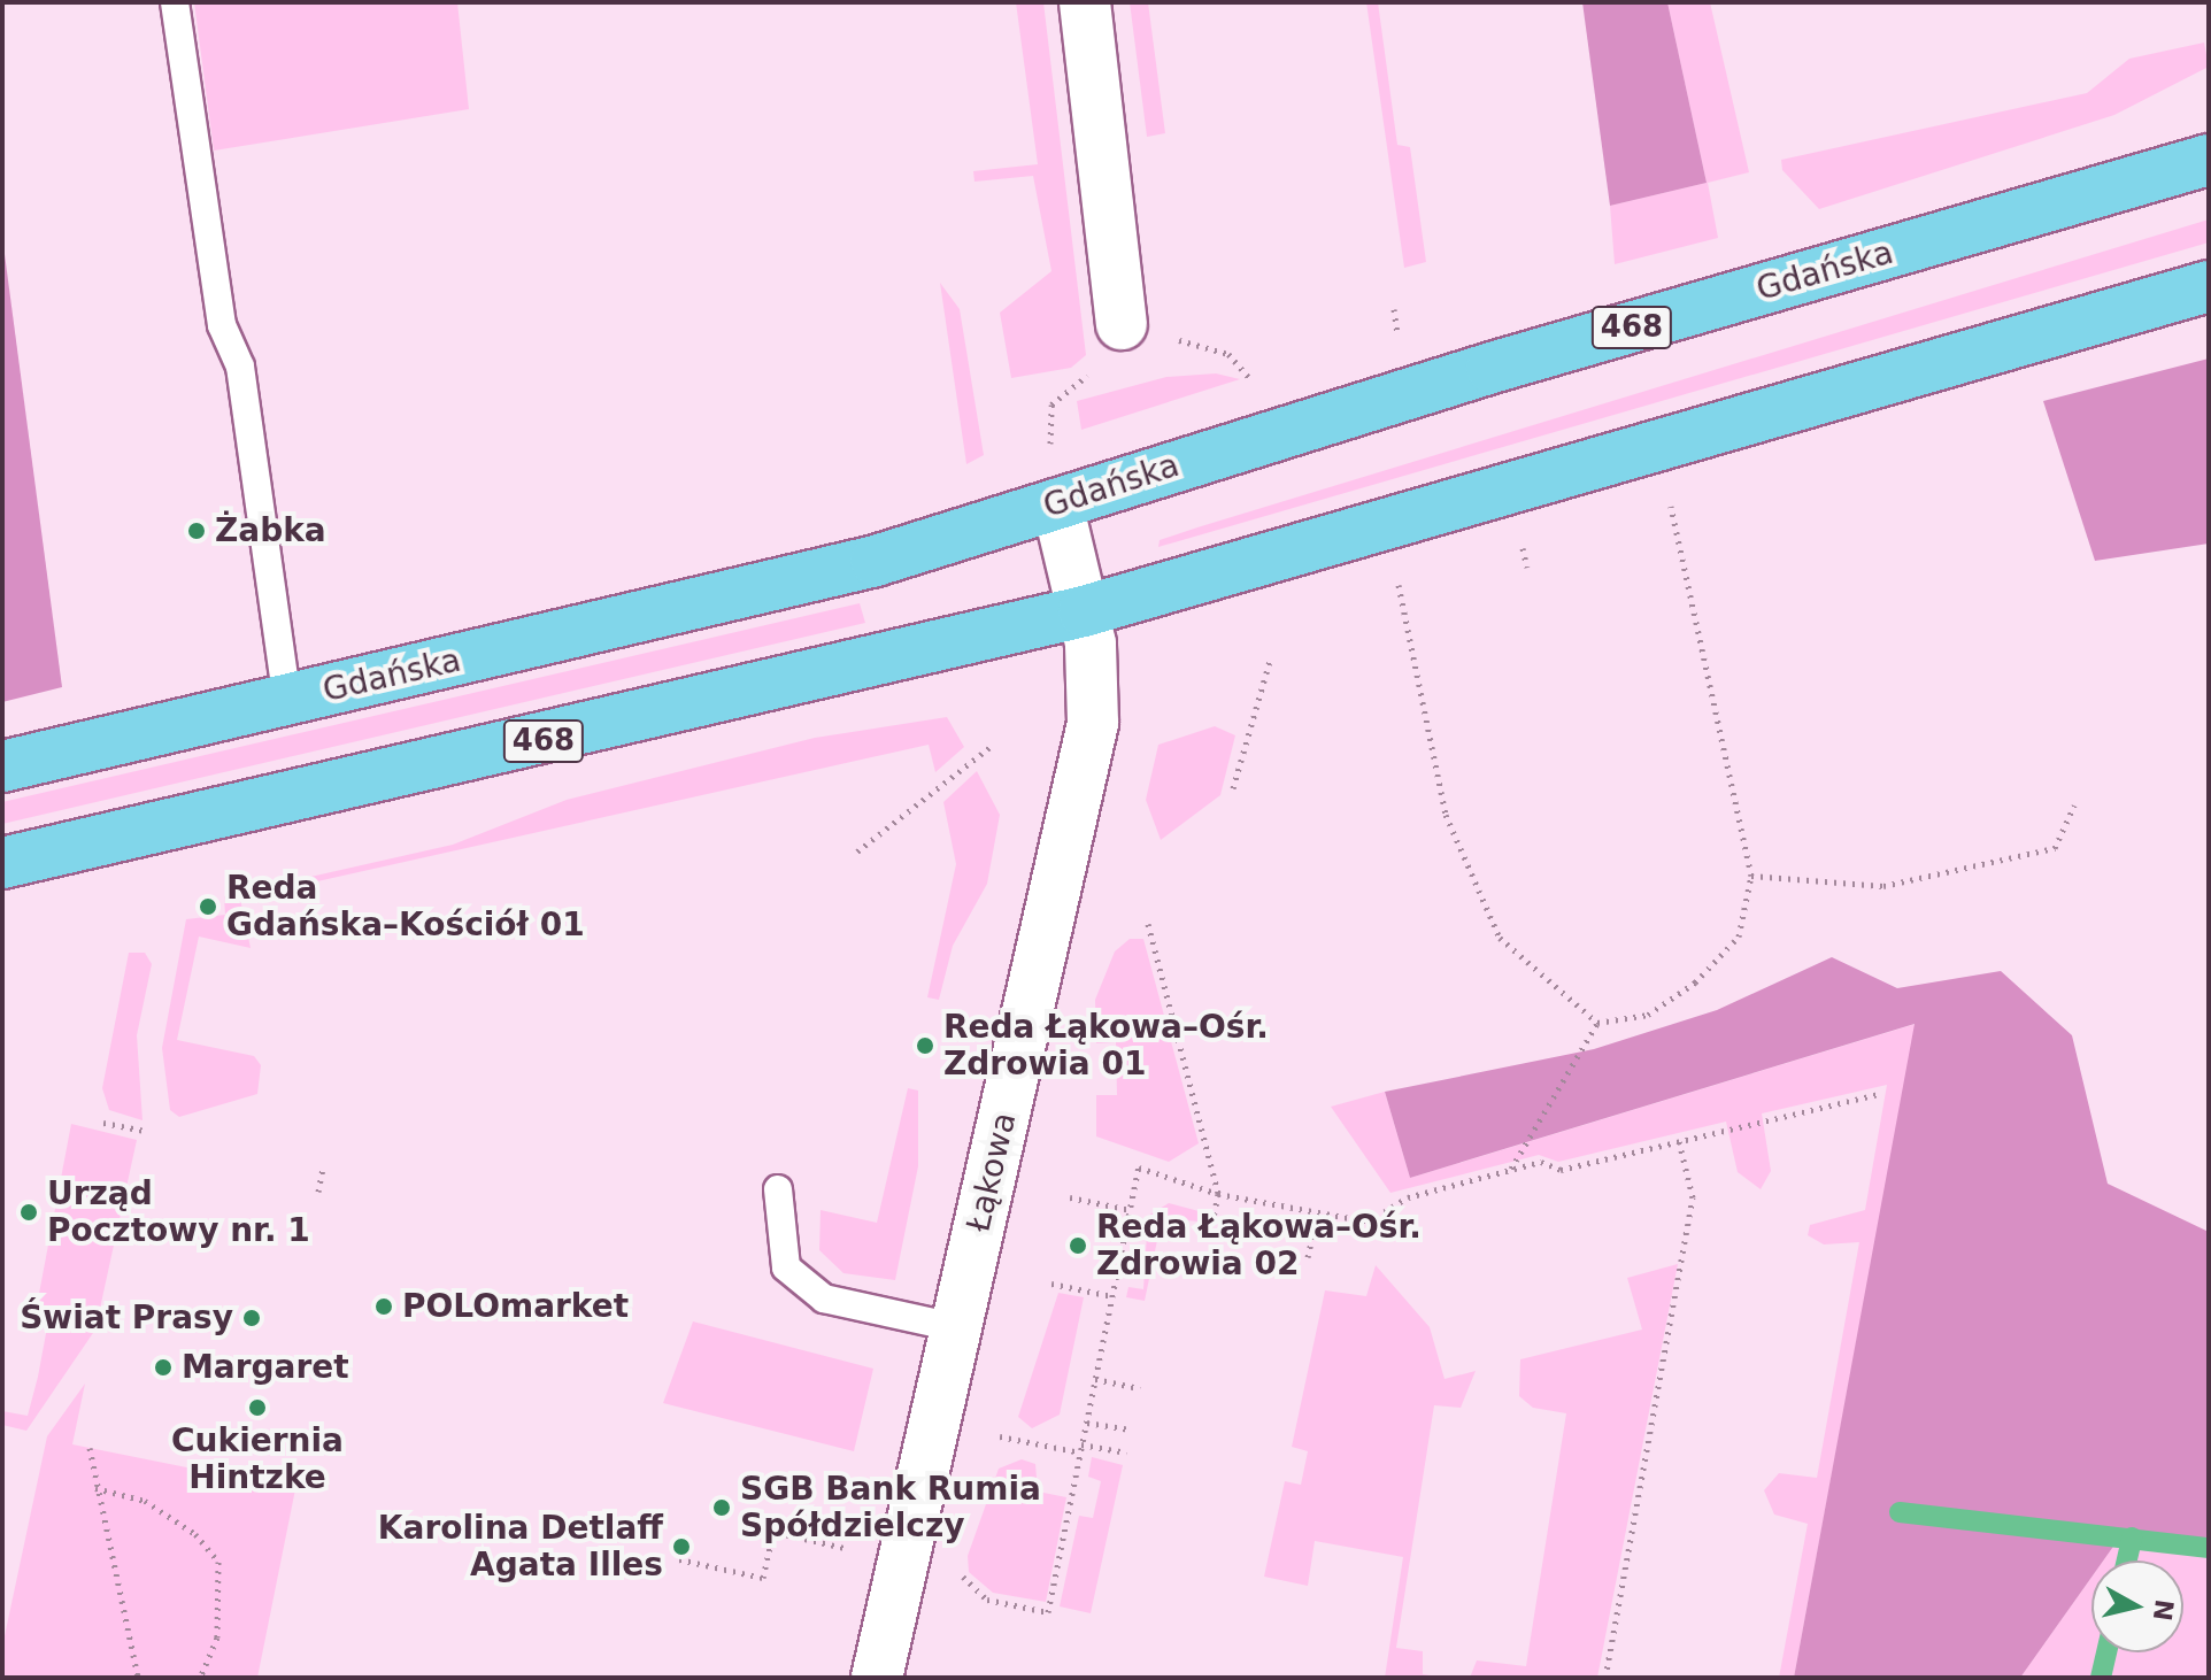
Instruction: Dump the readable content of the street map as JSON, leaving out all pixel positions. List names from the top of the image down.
{
  "streets": {
    "main road": ["Gdańska", "468"],
    "street": ["Łąkowa"]
  },
  "crossings": [
    ["Gdańska", "Łąkowa"],
    ["468", "Łąkowa"]
  ],
  "places": [
    "Żabka",
    "Reda Gdańska–Kościół 01",
    "Reda Łąkowa–Ośr. Zdrowia 01",
    "Urząd Pocztowy nr. 1",
    "Reda Łąkowa–Ośr. Zdrowia 02",
    "POLOmarket",
    "Świat Prasy",
    "Margaret",
    "Cukiernia Hintzke",
    "SGB Bank Rumia Spółdzielczy",
    "Karolina Detlaff Agata Illes"
  ],
  "north": "right"
}
